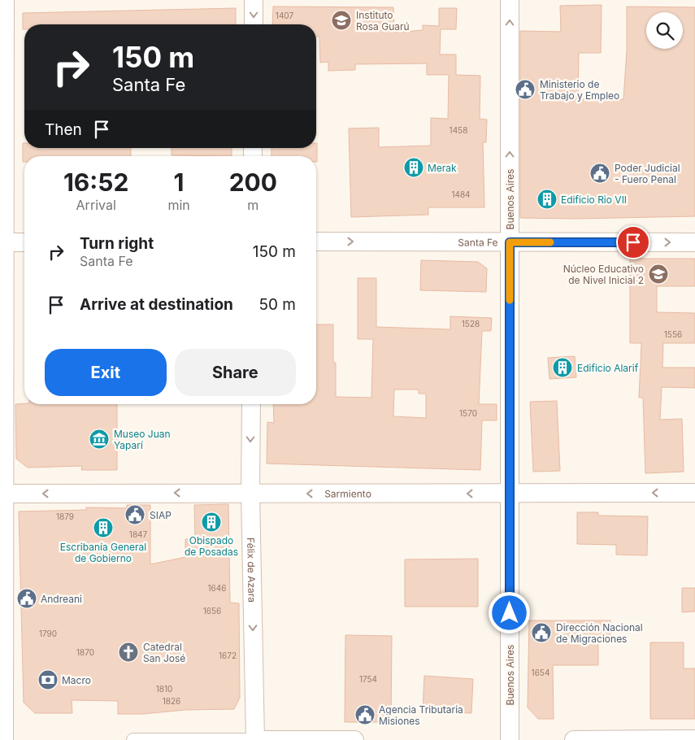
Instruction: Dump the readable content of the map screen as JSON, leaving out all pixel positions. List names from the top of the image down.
{
  "streets": {
    "street": [
      "Buenos Aires",
      "Santa Fe",
      "Sarmiento",
      "Félix de Azara"
    ]
  },
  "crossings": [
    ["Buenos Aires", "Santa Fe"],
    ["Buenos Aires", "Sarmiento"],
    ["Sarmiento", "Félix de Azara"]
  ],
  "one_way": ["Santa Fe", "Sarmiento", "Félix de Azara"],
  "places": {
    "school or university": ["Instituto Rosa Guarú", "Núcleo Educativo de Nivel Inicial 2"],
    "public building": [
      "Ministerio de Trabajo y Empleo",
      "Poder Judicial - Fuero Penal",
      "SIAP",
      "Andreani",
      "Dirección Nacional de Migraciones",
      "Agencia Tributaria Misiones"
    ],
    "building": [
      "Merak",
      "Edificio Rio VII",
      "Edificio Alarif",
      "Obispado de Posadas",
      "Escribanía General de Gobierno"
    ],
    "museum": ["Museo Juan Yaparí"],
    "church": ["Catedral San José"],
    "bank": ["Macro"]
  },
  "house_numbers": [
    "1407",
    "1458",
    "1484",
    "1528",
    "1556",
    "1570",
    "1879",
    "1847",
    "1646",
    "1656",
    "1790",
    "1870",
    "1672",
    "1654",
    "1754",
    "1810",
    "1826"
  ],
  "page": {
    "turn": ["150 m", "Santa Fe"],
    "then": "Then",
    "eta": [
      "16:52",
      "Arrival",
      "1",
      "min",
      "200",
      "m"
    ],
    "list": [
      {
        "name": "Turn right",
        "note": "Santa Fe",
        "value": "150 m"
      },
      {
        "name": "Arrive at destination",
        "value": "50 m"
      }
    ],
    "buttons": ["Exit", "Share"]
  }
}
